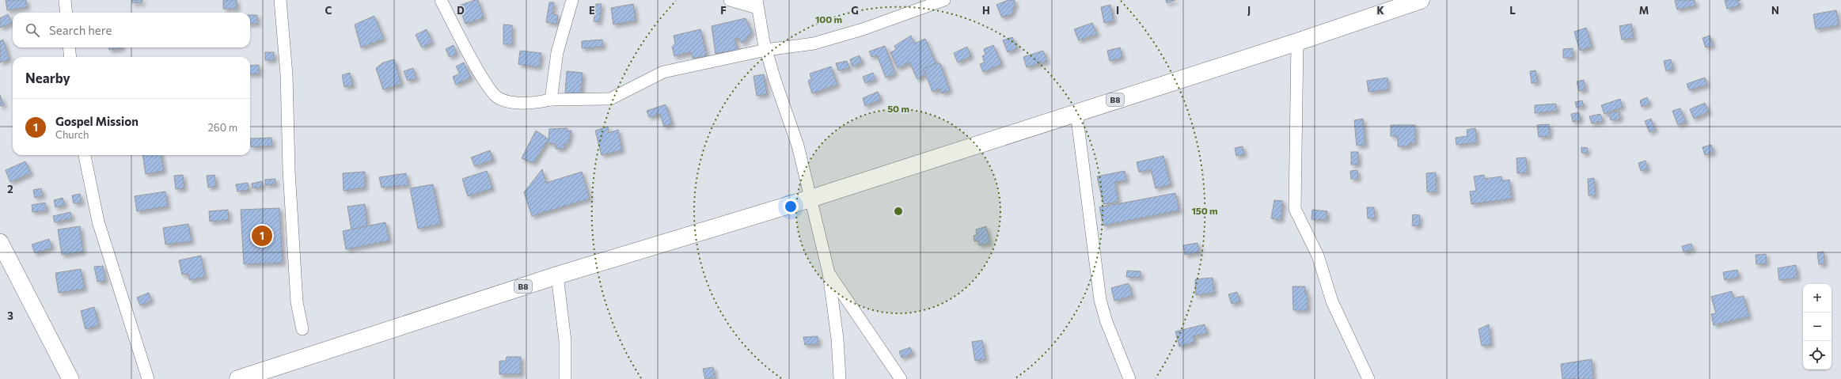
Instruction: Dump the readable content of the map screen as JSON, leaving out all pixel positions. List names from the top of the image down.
{
  "streets": {
    "highway": ["B8"]
  },
  "page": {
    "search": "Search here",
    "heading": "Nearby",
    "list": [
      {
        "mark": "1",
        "name": "Gospel Mission",
        "note": "Church",
        "value": "260 m"
      }
    ],
    "pins": "1",
    "map_buttons": ["+", "−"]
  },
  "grid": {
    "columns": [
      "C",
      "D",
      "E",
      "F",
      "G",
      "H",
      "I",
      "J",
      "K",
      "L",
      "M",
      "N"
    ],
    "rows": ["2", "3"]
  },
  "rings": ["100 m", "50 m", "150 m"]
}
